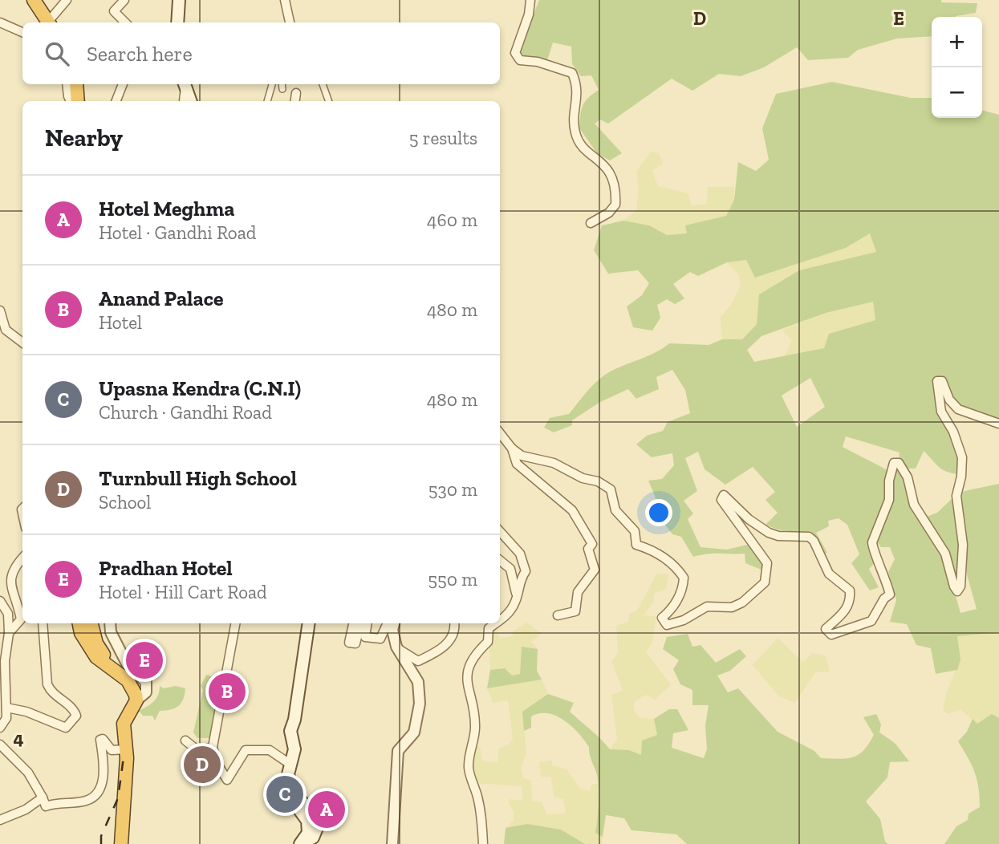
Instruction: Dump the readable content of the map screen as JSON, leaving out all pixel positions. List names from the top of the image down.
{
  "page": {
    "map_buttons": ["+", "−"],
    "search": "Search here",
    "heading": ["Nearby", "5 results"],
    "list": [
      {
        "mark": "A",
        "name": "Hotel Meghma",
        "note": "Hotel · Gandhi Road",
        "value": "460 m"
      },
      {
        "mark": "B",
        "name": "Anand Palace",
        "note": "Hotel",
        "value": "480 m"
      },
      {
        "mark": "C",
        "name": "Upasna Kendra (C.N.I)",
        "note": "Church · Gandhi Road",
        "value": "480 m"
      },
      {
        "mark": "D",
        "name": "Turnbull High School",
        "note": "School",
        "value": "530 m"
      },
      {
        "mark": "E",
        "name": "Pradhan Hotel",
        "note": "Hotel · Hill Cart Road",
        "value": "550 m"
      }
    ],
    "pins": [
      "E",
      "B",
      "D",
      "C",
      "A"
    ]
  },
  "grid": {
    "columns": ["D", "E"],
    "rows": ["4"]
  }
}
